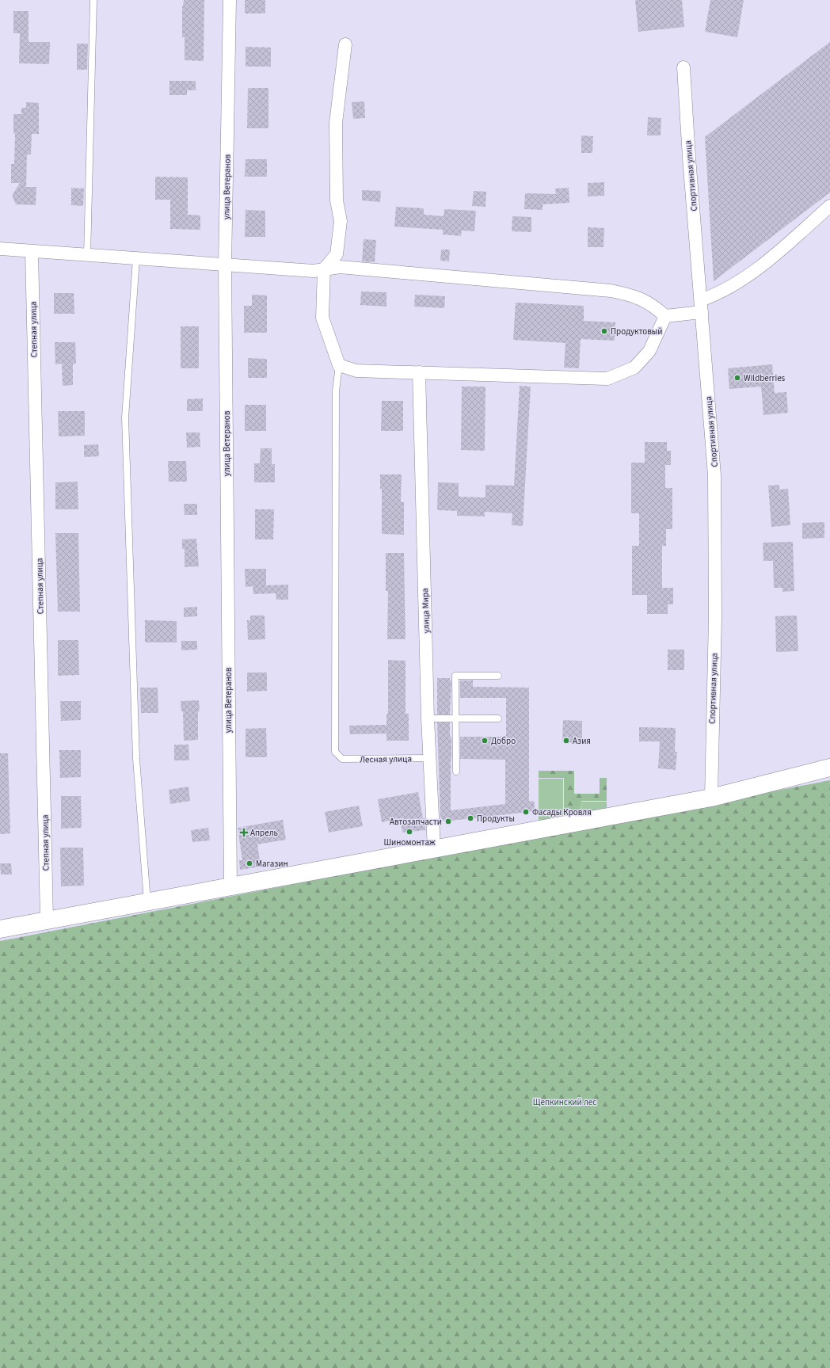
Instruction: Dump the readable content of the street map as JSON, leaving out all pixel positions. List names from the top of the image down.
{
  "streets": {
    "street": [
      "Спортивная улица",
      "улица Ветеранов",
      "Степная улица",
      "улица Мира"
    ],
    "lane": ["Лесная улица"]
  },
  "crossings": [
    ["улица Мира", "Лесная улица"]
  ],
  "parks": ["Щепкинский лес"],
  "places": {
    "other": [
      "Продуктовый",
      "Wildberries",
      "Добро",
      "Азия",
      "Фасады Кровля",
      "Продукты",
      "Автозапчасти",
      "Шиномонтаж",
      "Магазин"
    ],
    "health": ["Апрель"]
  }
}
